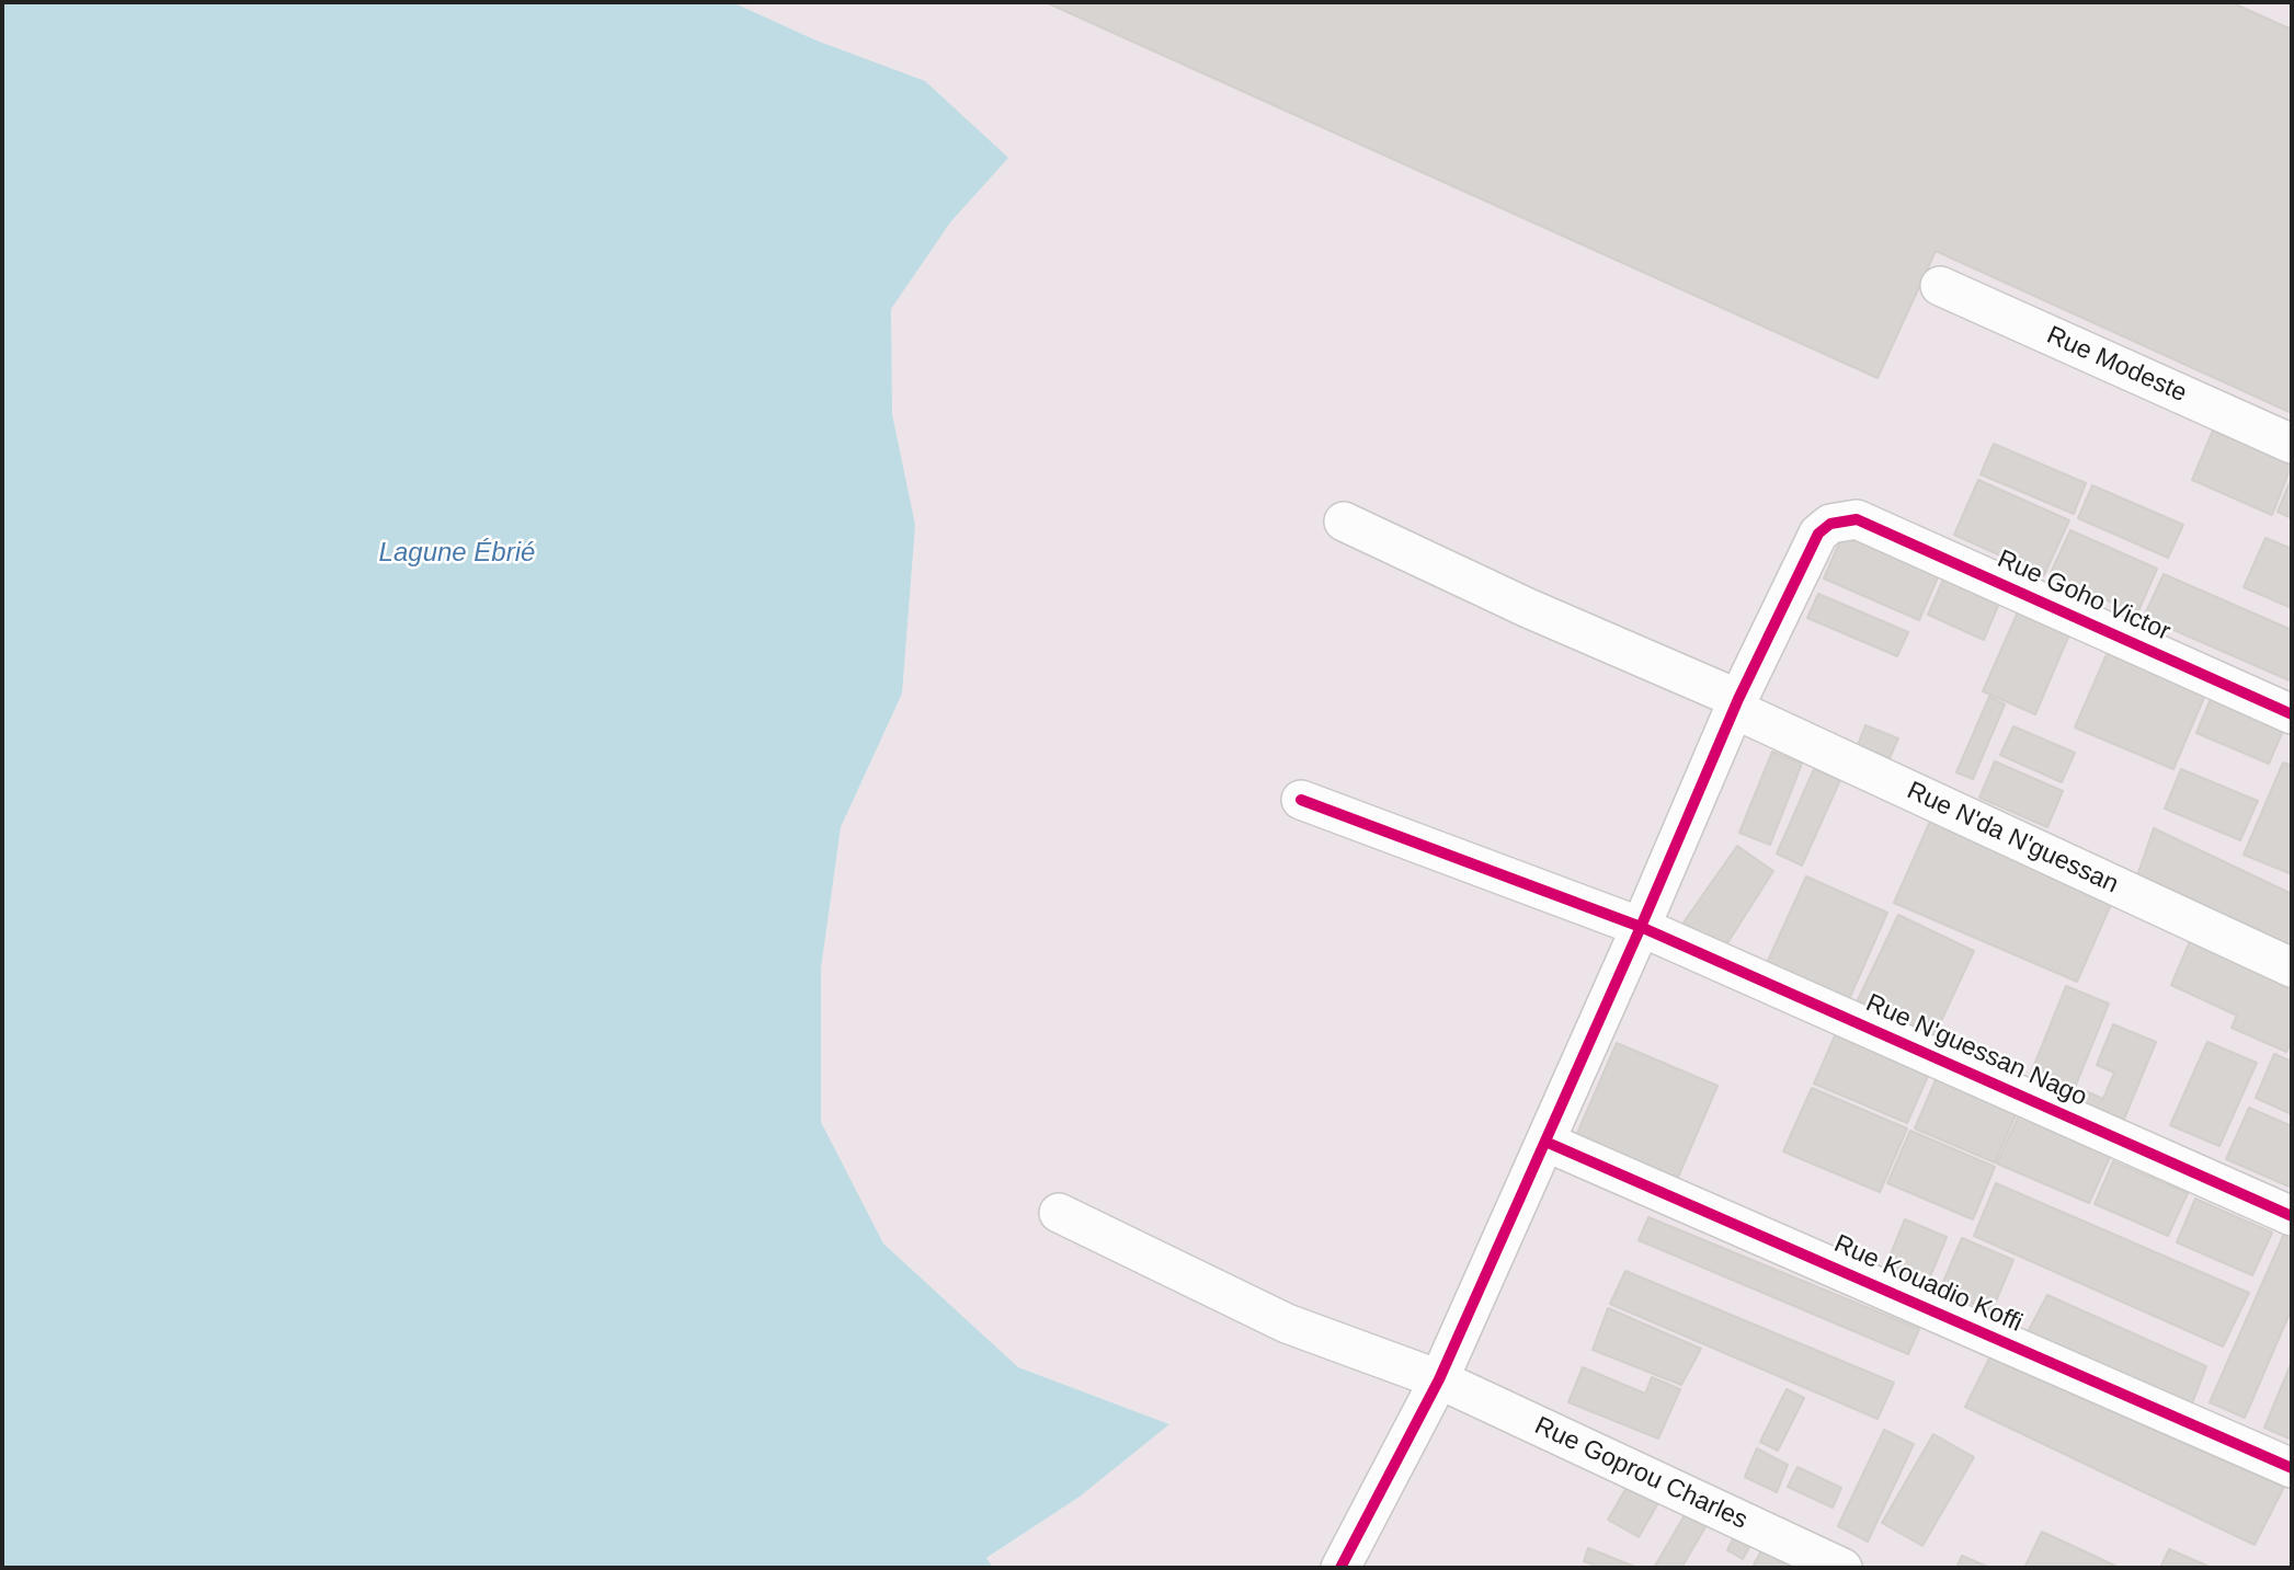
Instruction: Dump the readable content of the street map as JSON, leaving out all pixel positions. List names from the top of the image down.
{
  "streets": {
    "street": [
      "Rue Modeste",
      "Rue Goho Victor",
      "Rue N'da N'guessan",
      "Rue N'guessan Nago",
      "Rue Kouadio Koffi",
      "Rue Goprou Charles"
    ]
  },
  "crossings": [
    ["Rue Goho Victor", "Rue N'da N'guessan"]
  ],
  "water": ["Lagune Ébrié"]
}
